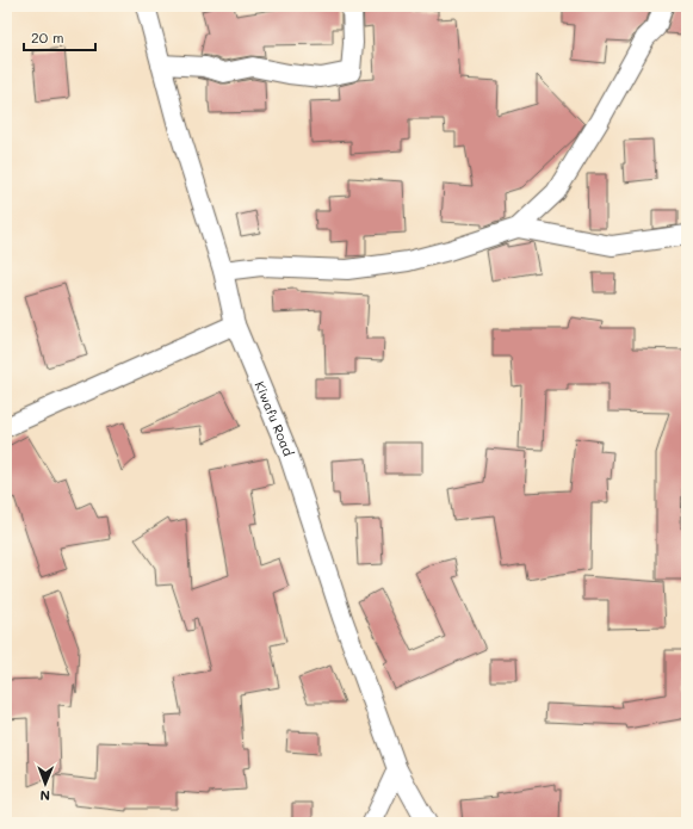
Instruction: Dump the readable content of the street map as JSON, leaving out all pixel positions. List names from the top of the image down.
{
  "streets": {
    "street": ["Kiwafu Road"]
  },
  "scale_bar": "20 m",
  "north": "bottom"
}
